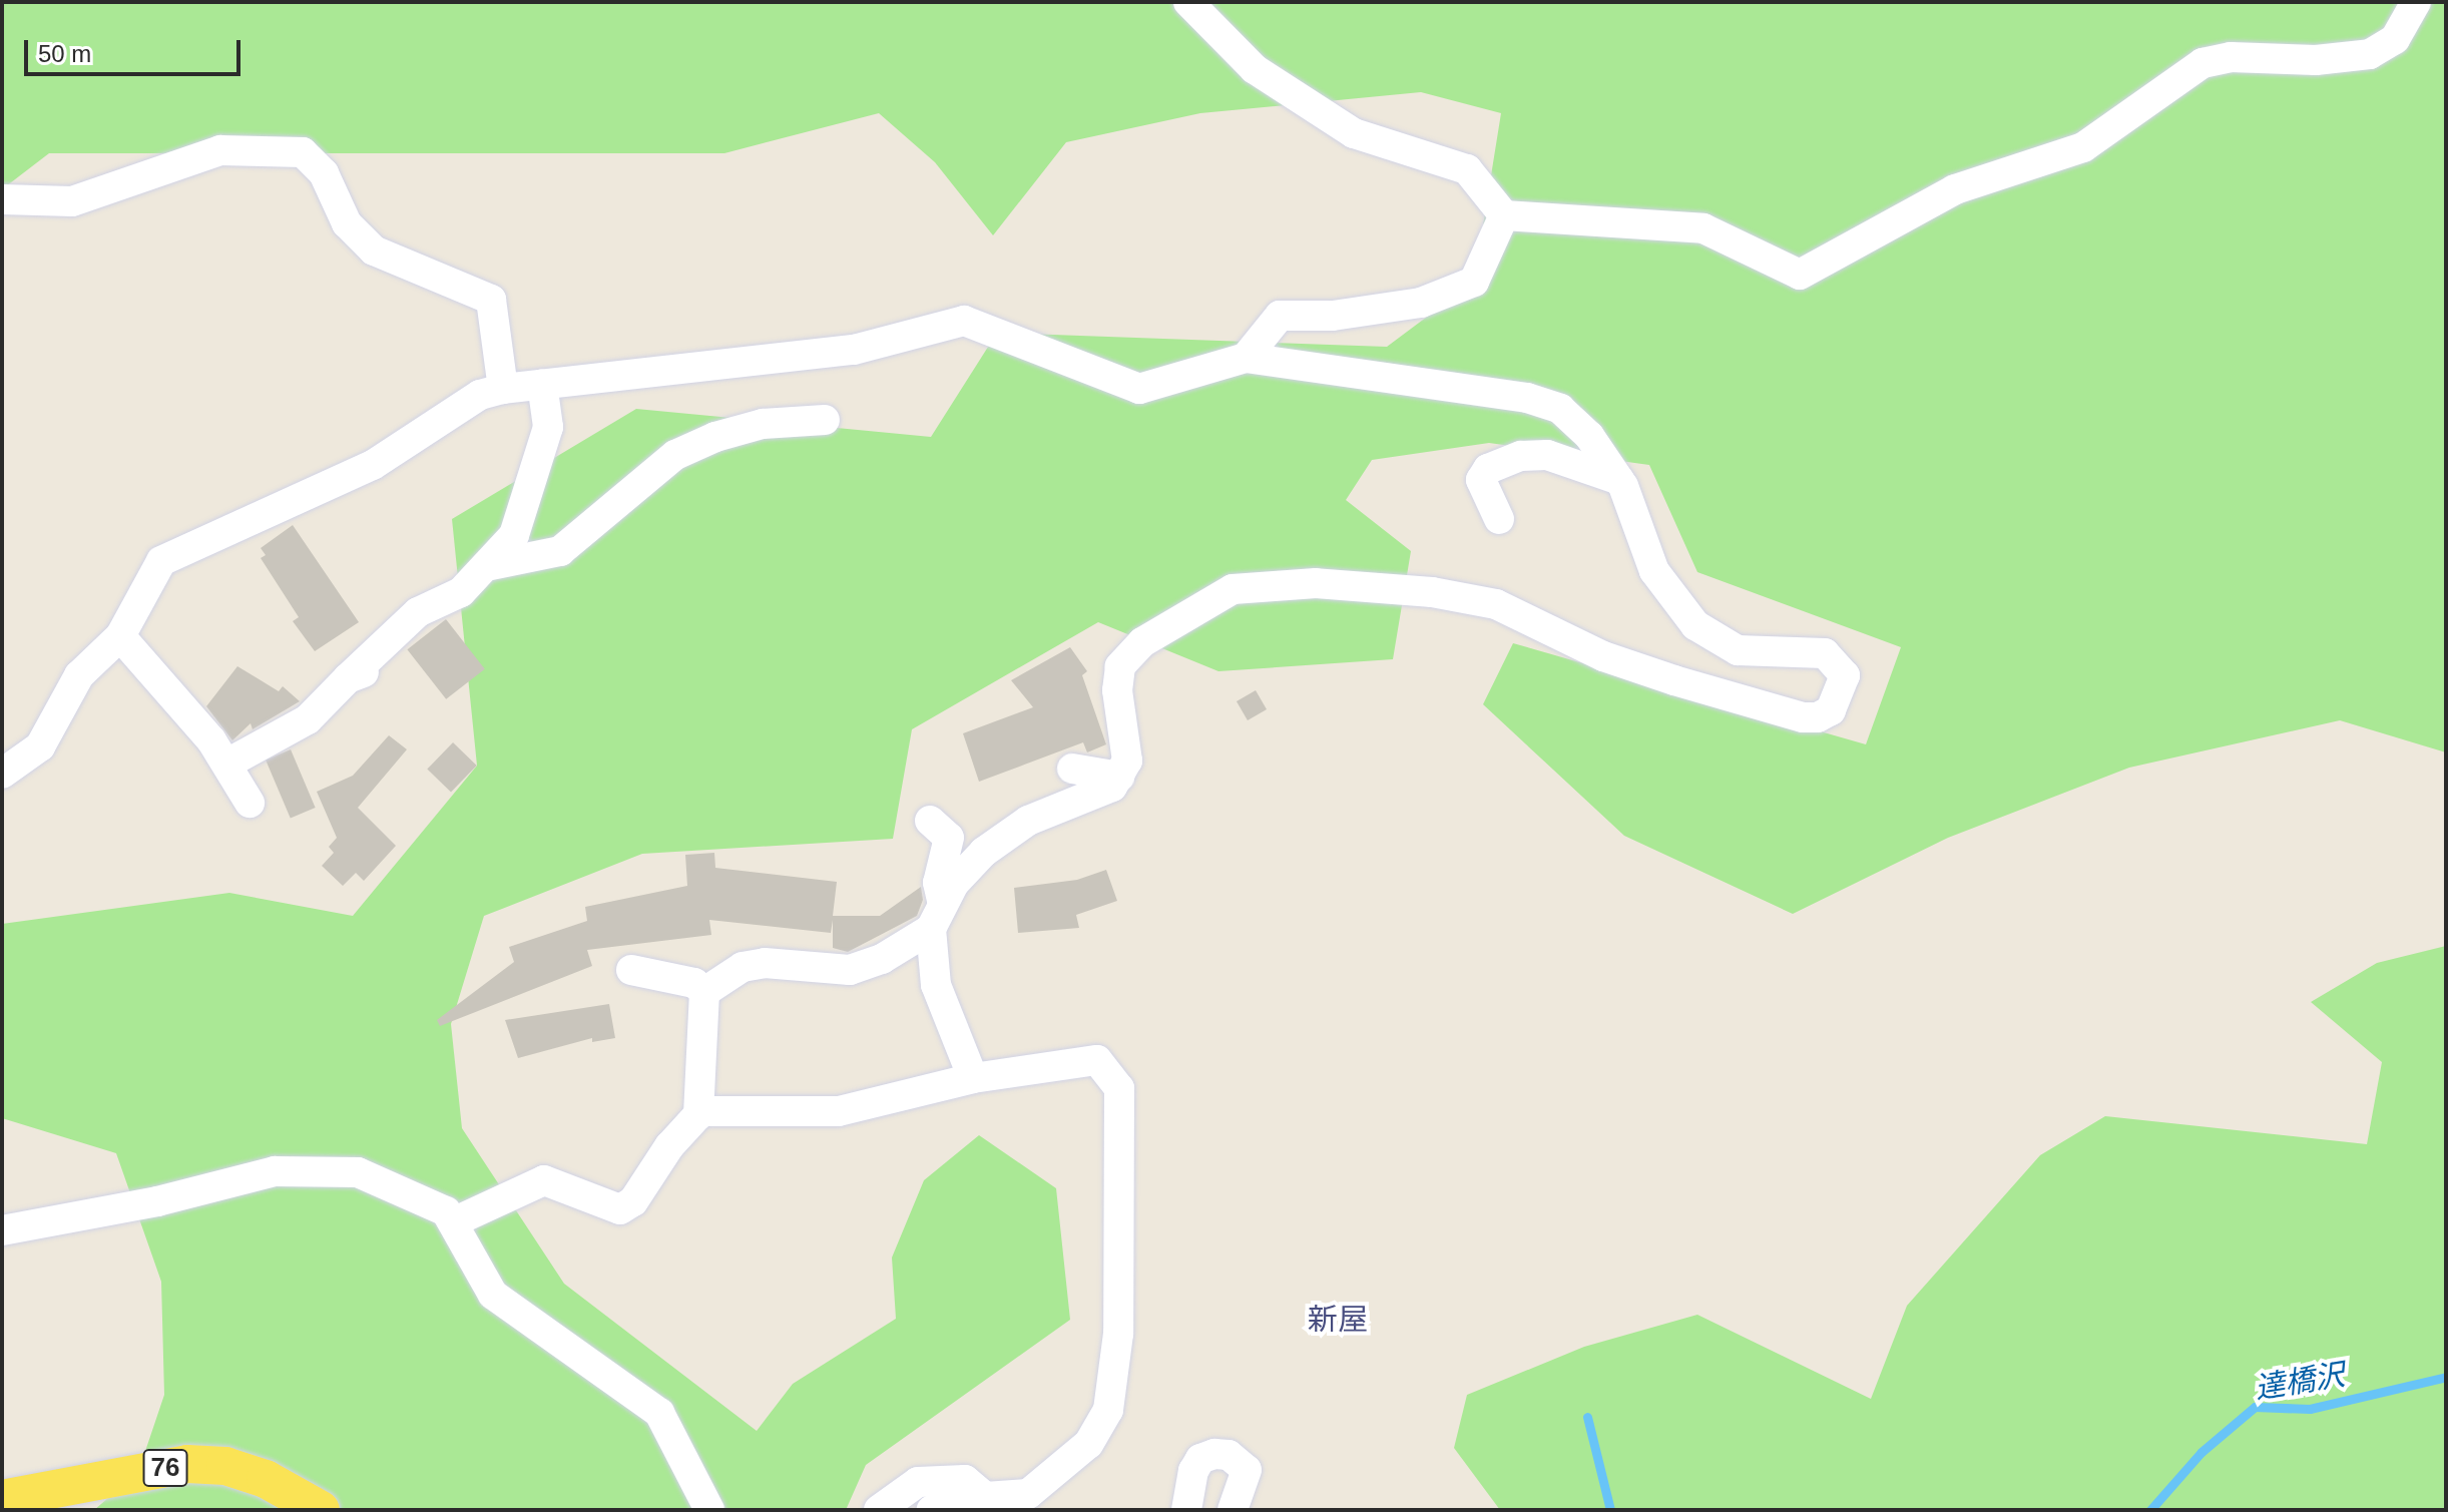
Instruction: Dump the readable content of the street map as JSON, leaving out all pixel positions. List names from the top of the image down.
{
  "streets": {
    "main road": ["76"]
  },
  "districts": ["新屋"],
  "water": ["達橋沢"],
  "scale_bar": "50 m"
}
